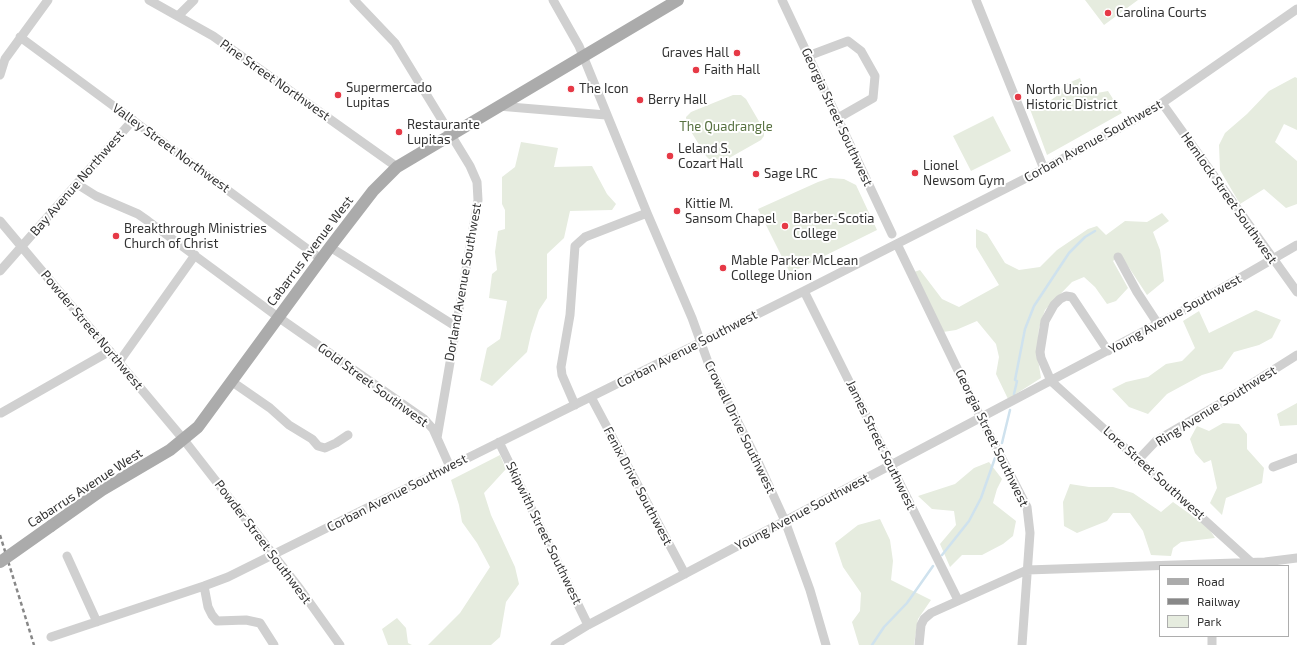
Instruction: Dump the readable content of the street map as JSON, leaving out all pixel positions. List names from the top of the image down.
{
  "streets": {
    "main road": ["Cabarrus Avenue West"],
    "street": [
      "Pine Street Northwest",
      "Georgia Street Southwest",
      "Corban Avenue Southwest",
      "Valley Street Northwest",
      "Bay Avenue Northwest",
      "Hemlock Street Southwest",
      "Dorland Avenue Southwest",
      "Young Avenue Southwest",
      "Powder Street Northwest",
      "Gold Street Southwest",
      "Ring Avenue Southwest",
      "Crowell Drive Southwest",
      "James Street Southwest",
      "Lore Street Southwest",
      "Fenix Drive Southwest",
      "Skipwith Street Southwest",
      "Powder Street Southwest"
    ]
  },
  "crossings": [
    ["Pine Street Northwest", "Cabarrus Avenue West"],
    ["Georgia Street Southwest", "Corban Avenue Southwest"],
    ["Georgia Street Southwest", "Young Avenue Southwest"],
    ["Corban Avenue Southwest", "Hemlock Street Southwest"],
    ["Corban Avenue Southwest", "Gold Street Southwest"],
    ["Corban Avenue Southwest", "Crowell Drive Southwest"],
    ["Corban Avenue Southwest", "James Street Southwest"],
    ["Corban Avenue Southwest", "Fenix Drive Southwest"],
    ["Corban Avenue Southwest", "Skipwith Street Southwest"],
    ["Corban Avenue Southwest", "Powder Street Southwest"],
    ["Valley Street Northwest", "Bay Avenue Northwest"],
    ["Valley Street Northwest", "Cabarrus Avenue West"],
    ["Bay Avenue Northwest", "Powder Street Northwest"],
    ["Bay Avenue Northwest", "Gold Street Southwest"],
    ["Hemlock Street Southwest", "Young Avenue Southwest"],
    ["Cabarrus Avenue West", "Dorland Avenue Southwest"],
    ["Cabarrus Avenue West", "Powder Street Northwest"],
    ["Cabarrus Avenue West", "Gold Street Southwest"],
    ["Cabarrus Avenue West", "Crowell Drive Southwest"],
    ["Cabarrus Avenue West", "Powder Street Southwest"],
    ["Dorland Avenue Southwest", "Gold Street Southwest"],
    ["Young Avenue Southwest", "Crowell Drive Southwest"],
    ["Young Avenue Southwest", "James Street Southwest"],
    ["Young Avenue Southwest", "Lore Street Southwest"],
    ["Young Avenue Southwest", "Fenix Drive Southwest"],
    ["Young Avenue Southwest", "Skipwith Street Southwest"],
    ["Powder Street Northwest", "Powder Street Southwest"],
    ["Ring Avenue Southwest", "Lore Street Southwest"]
  ],
  "parks": ["The Quadrangle"],
  "places": [
    "Carolina Courts",
    "Graves Hall",
    "Faith Hall",
    "The Icon",
    "Supermercado Lupitas",
    "North Union Historic District",
    "Berry Hall",
    "Restaurante Lupitas",
    "Leland S. Cozart Hall",
    "Lionel Newsom Gym",
    "Sage LRC",
    "Kittie M. Sansom Chapel",
    "Barber-Scotia College",
    "Breakthrough Ministries Church of Christ",
    "Mable Parker McLean College Union"
  ],
  "legend": ["Road", "Railway", "Park"]
}
